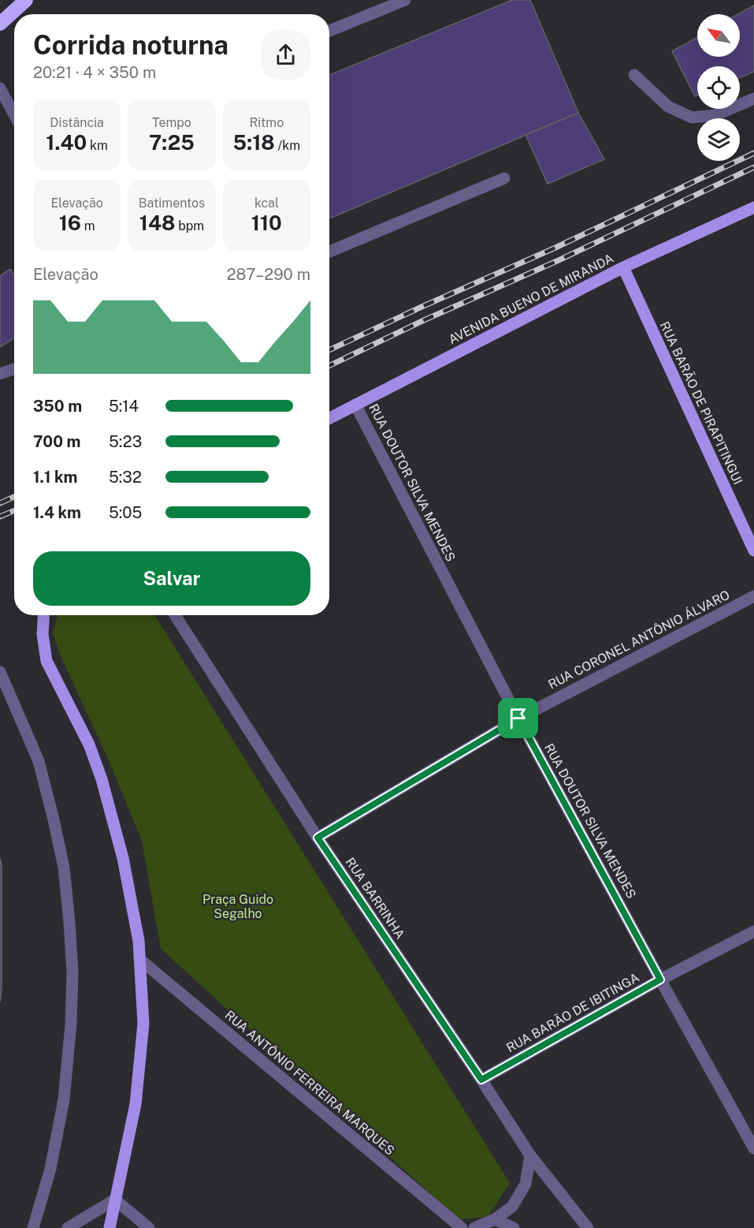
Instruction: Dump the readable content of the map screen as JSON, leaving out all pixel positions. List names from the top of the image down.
{
  "streets": {
    "main road": ["AVENIDA BUENO DE MIRANDA", "RUA BARÃO DE PIRAPITINGUI"],
    "street": [
      "RUA DOUTOR SILVA MENDES",
      "RUA CORONEL ANTÔNIO ÁLVARO",
      "RUA BARRINHA",
      "RUA BARÃO DE IBITINGA",
      "RUA ANTÔNIO FERREIRA MARQUES"
    ]
  },
  "crossings": [
    ["AVENIDA BUENO DE MIRANDA", "RUA BARÃO DE PIRAPITINGUI"],
    ["AVENIDA BUENO DE MIRANDA", "RUA DOUTOR SILVA MENDES"],
    ["RUA DOUTOR SILVA MENDES", "RUA CORONEL ANTÔNIO ÁLVARO"],
    ["RUA DOUTOR SILVA MENDES", "RUA BARÃO DE IBITINGA"],
    ["RUA CORONEL ANTÔNIO ÁLVARO", "RUA BARRINHA"],
    ["RUA BARRINHA", "RUA BARÃO DE IBITINGA"]
  ],
  "parks": ["Praça Guido Segalho"],
  "north": "top left",
  "page": {
    "heading": ["Corrida noturna", "20:21 · 4 × 350 m"],
    "stats": [
      ["Distância", "1.40 km"],
      ["Tempo", "7:25"],
      ["Ritmo", "5:18 /km"],
      ["Elevação", "16 m"],
      ["Batimentos", "148 bpm"],
      ["kcal", "110"]
    ],
    "chart": ["Elevação", "287–290 m"],
    "list": [
      {
        "name": "350 m",
        "note": "5:14"
      },
      {
        "name": "700 m",
        "note": "5:23"
      },
      {
        "name": "1.1 km",
        "note": "5:32"
      },
      {
        "name": "1.4 km",
        "note": "5:05"
      }
    ],
    "buttons": "Salvar"
  }
}
